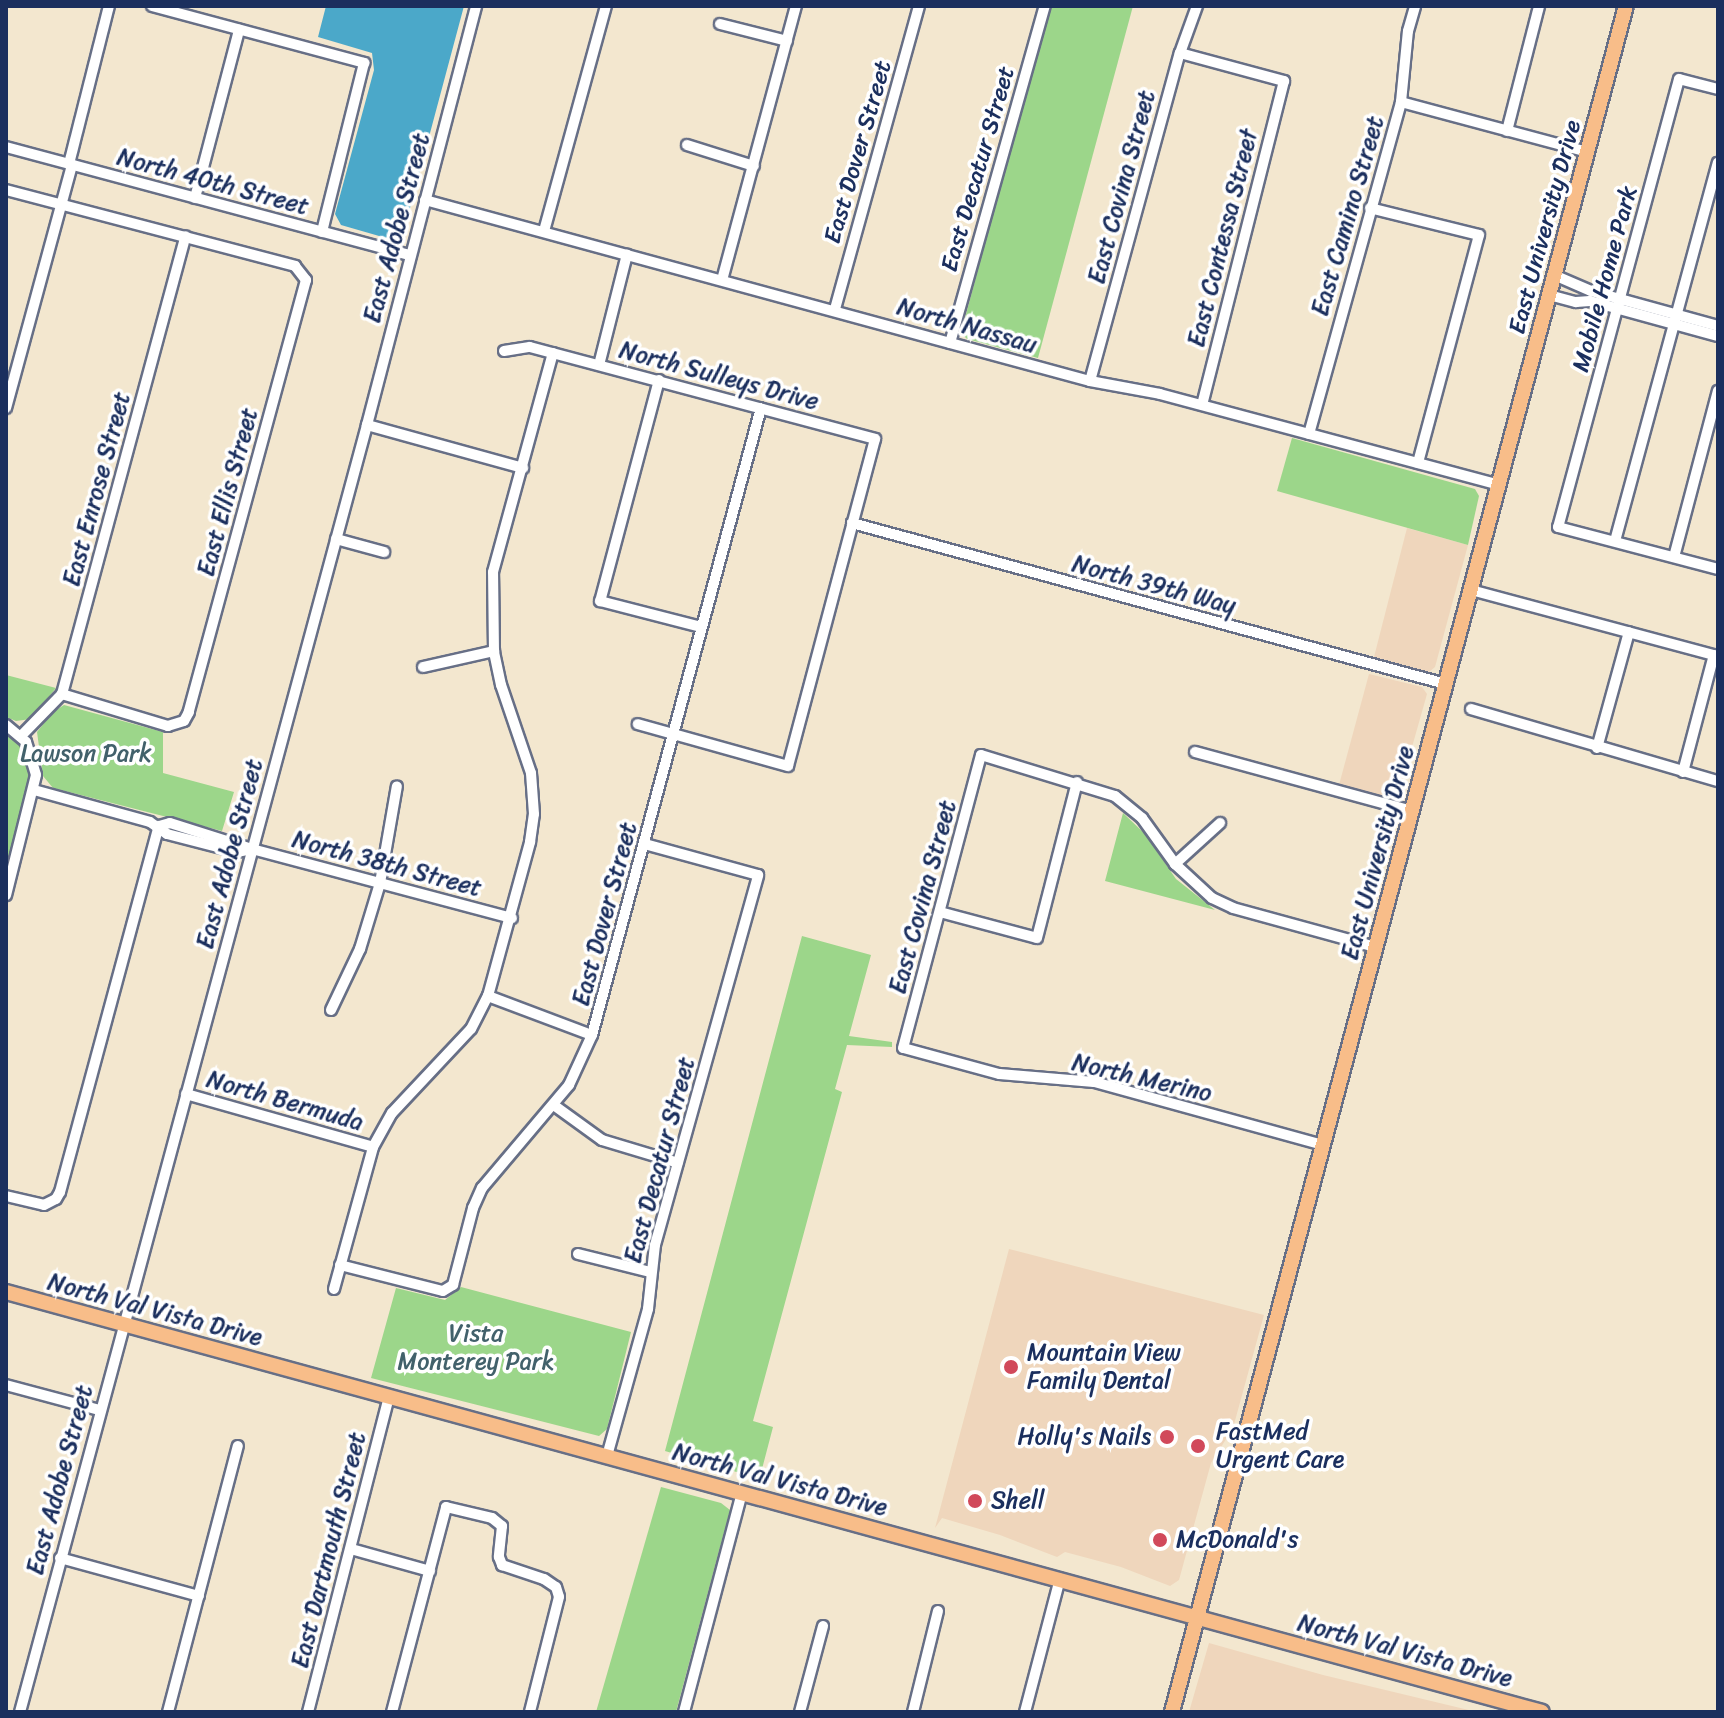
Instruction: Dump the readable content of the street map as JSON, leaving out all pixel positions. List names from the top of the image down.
{
  "streets": {
    "main road": ["East University Drive", "North Val Vista Drive"],
    "street": [
      "East Dover Street",
      "East Decatur Street",
      "North 40th Street",
      "East Covina Street",
      "East Camino Street",
      "East Adobe Street",
      "East Contessa Street",
      "Mobile Home Park",
      "North Nassau",
      "North Sulleys Drive",
      "East Enrose Street",
      "East Ellis Street",
      "North 39th Way",
      "North 38th Street",
      "North Merino",
      "North Bermuda",
      "East Dartmouth Street"
    ]
  },
  "crossings": [
    ["East Dover Street", "East Decatur Street"],
    ["East Dover Street", "North Nassau"],
    ["East Dover Street", "North Sulleys Drive"],
    ["East Decatur Street", "North Nassau"],
    ["East Decatur Street", "North Val Vista Drive"],
    ["North 40th Street", "East Adobe Street"],
    ["East Covina Street", "East Contessa Street"],
    ["East Covina Street", "North Nassau"],
    ["East Covina Street", "North Merino"],
    ["East Camino Street", "North Nassau"],
    ["East University Drive", "North Nassau"],
    ["East University Drive", "North 39th Way"],
    ["East University Drive", "North Merino"],
    ["East University Drive", "North Val Vista Drive"],
    ["East Adobe Street", "North Nassau"],
    ["East Adobe Street", "North 38th Street"],
    ["East Adobe Street", "North Bermuda"],
    ["East Adobe Street", "North Val Vista Drive"],
    ["East Contessa Street", "North Nassau"],
    ["North Sulleys Drive", "North 39th Way"],
    ["East Enrose Street", "East Ellis Street"],
    ["North Val Vista Drive", "East Dartmouth Street"]
  ],
  "parks": ["Lawson Park", "Vista Monterey Park"],
  "places": [
    "Mountain View Family Dental",
    "Holly's Nails",
    "FastMed Urgent Care",
    "Shell",
    "McDonald's"
  ]
}
